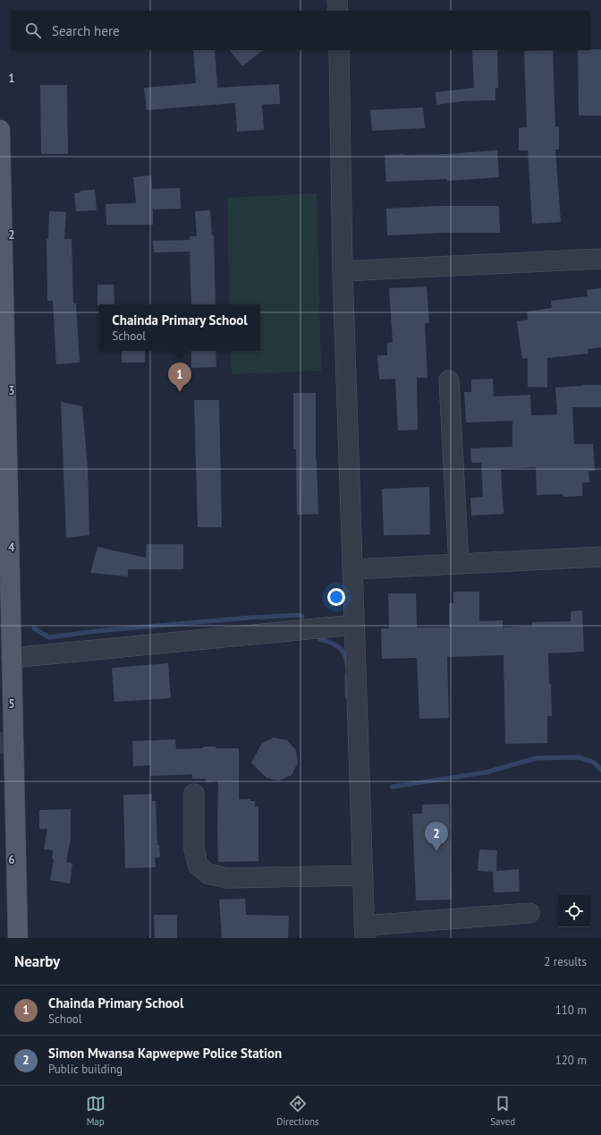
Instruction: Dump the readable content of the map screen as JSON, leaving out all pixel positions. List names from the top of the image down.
{
  "page": {
    "search": "Search here",
    "popup": ["Chainda Primary School", "School"],
    "pins": ["1", "2"],
    "heading": ["Nearby", "2 results"],
    "list": [
      {
        "mark": "1",
        "name": "Chainda Primary School",
        "note": "School",
        "value": "110 m"
      },
      {
        "mark": "2",
        "name": "Simon Mwansa Kapwepwe Police Station",
        "note": "Public building",
        "value": "120 m"
      }
    ],
    "nav": ["Map", "Directions", "Saved"]
  },
  "grid": {
    "rows": [
      "1",
      "2",
      "3",
      "4",
      "5",
      "6"
    ]
  }
}
